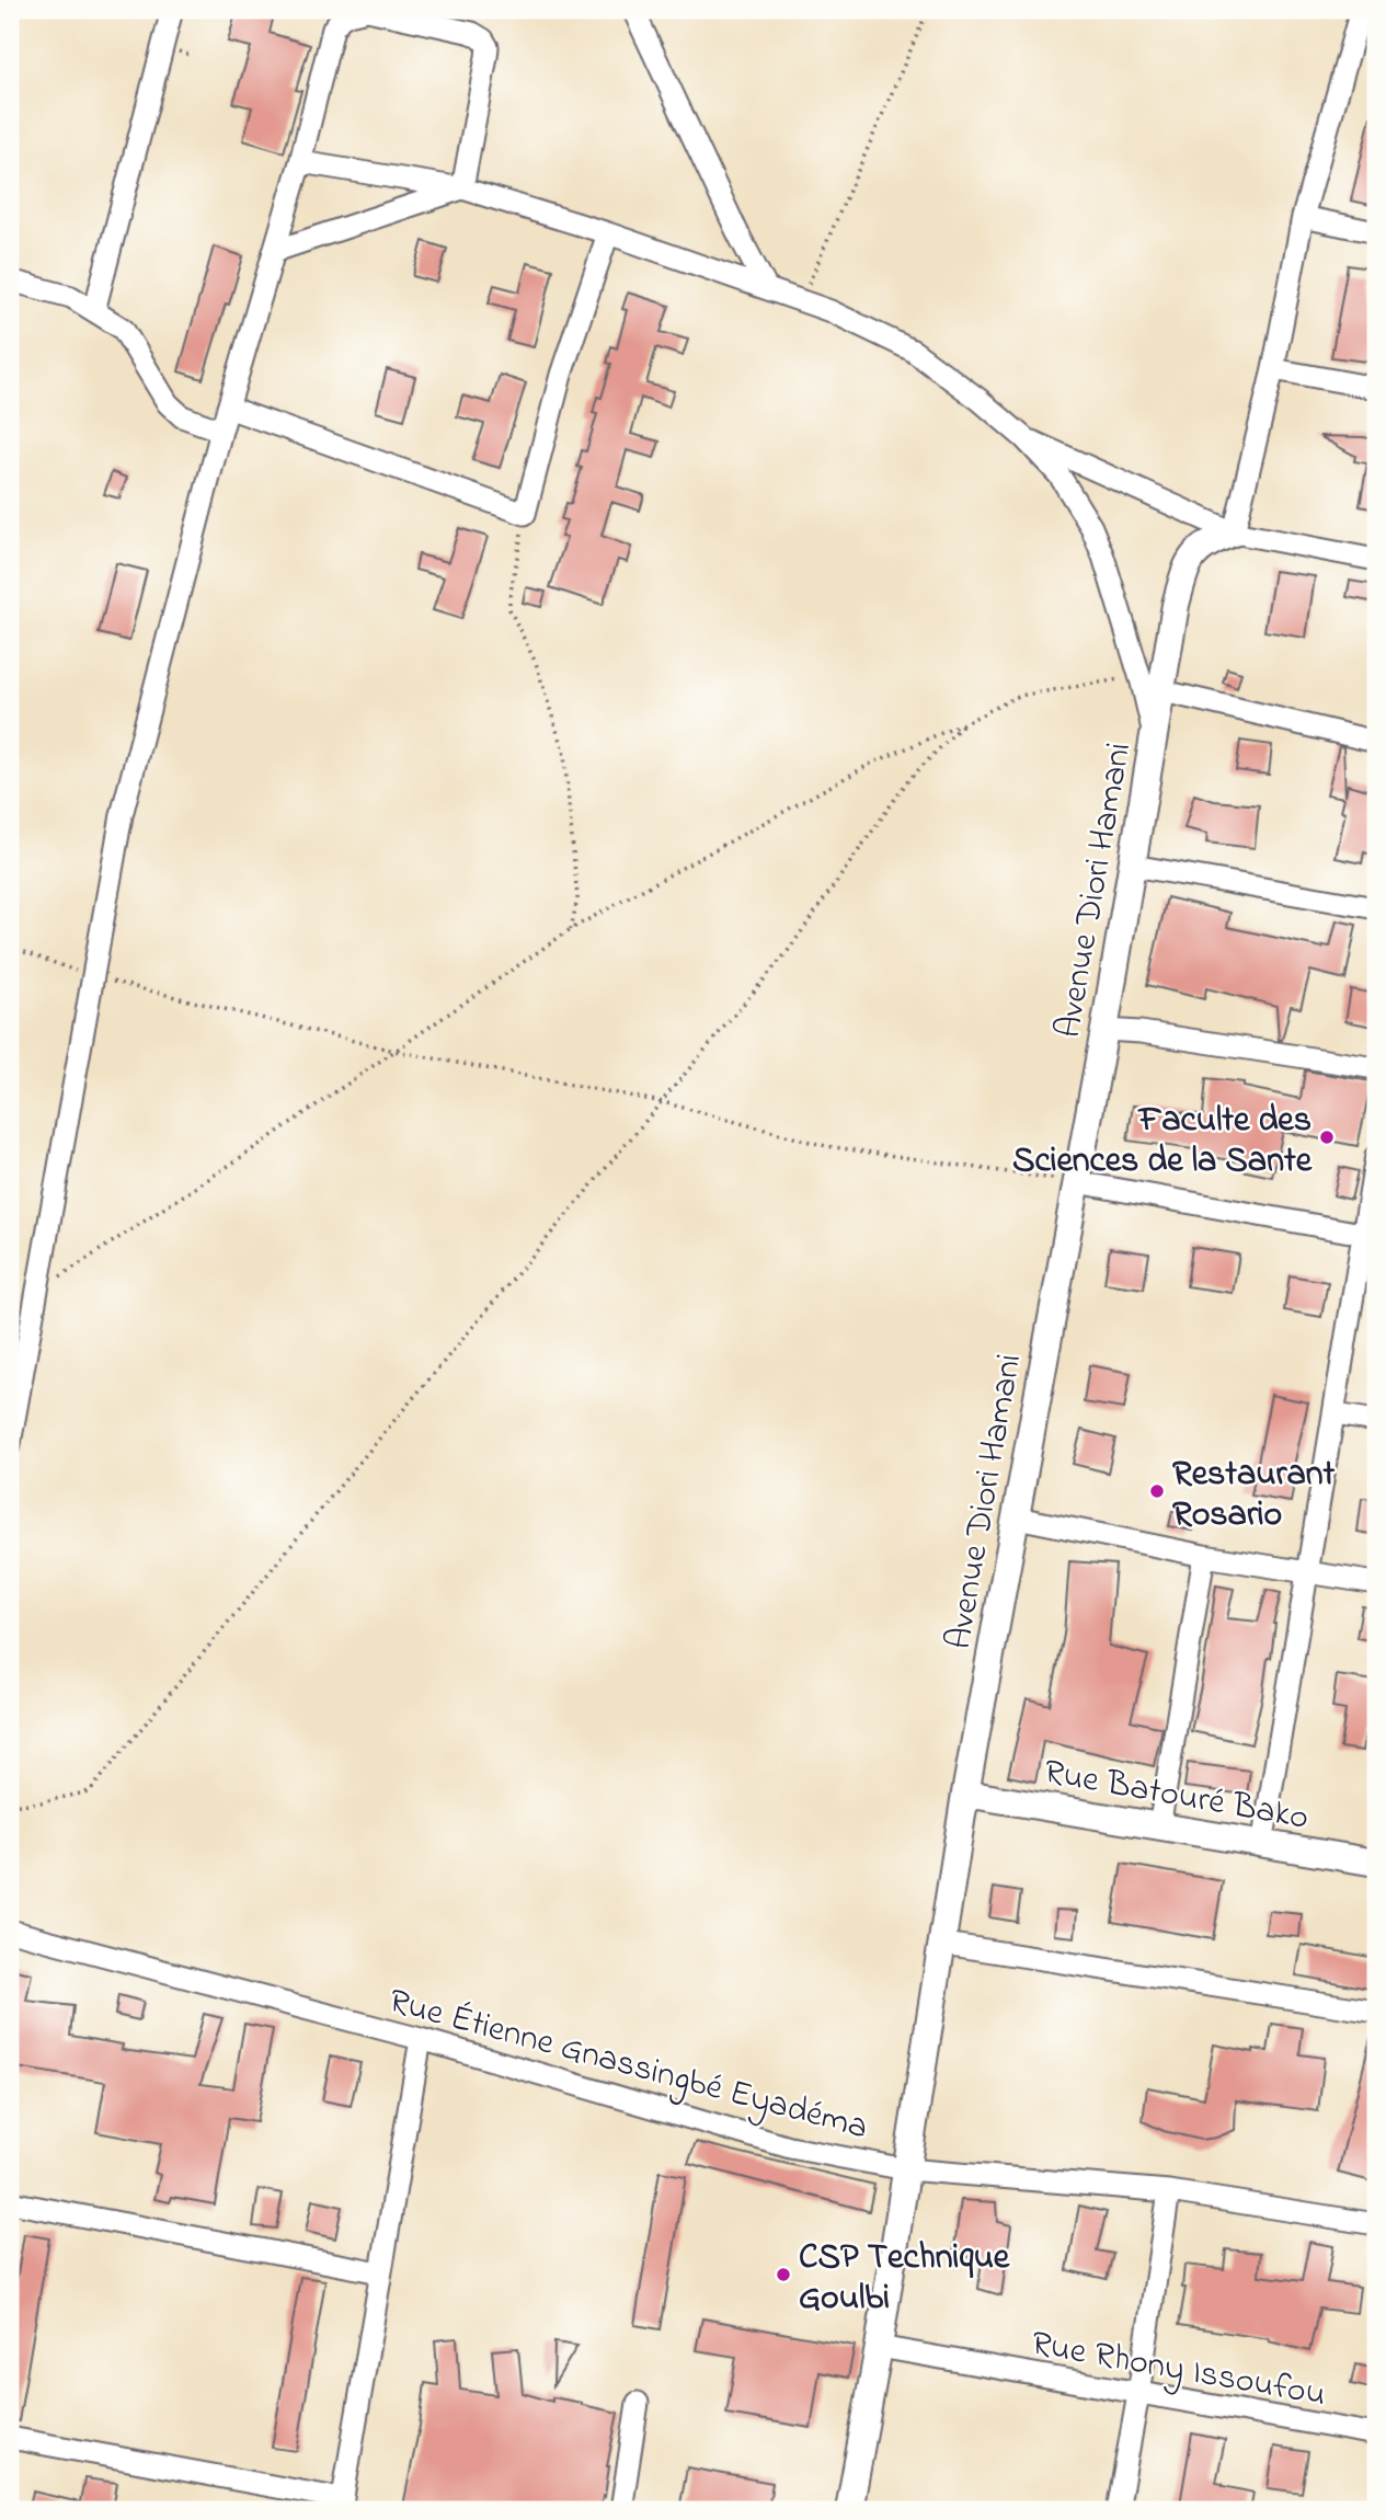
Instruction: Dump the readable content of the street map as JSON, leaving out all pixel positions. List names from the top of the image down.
{
  "streets": {
    "main road": ["Avenue Diori Hamani", "Rue Batouré Bako"],
    "street": ["Rue Étienne Gnassingbé Eyadéma", "Rue Rhony Issoufou"]
  },
  "crossings": [
    ["Avenue Diori Hamani", "Rue Batouré Bako"],
    ["Avenue Diori Hamani", "Rue Étienne Gnassingbé Eyadéma"],
    ["Avenue Diori Hamani", "Rue Rhony Issoufou"]
  ],
  "places": ["Faculte des Sciences de la Sante", "Restaurant Rosario", "CSP Technique Goulbi"]
}
